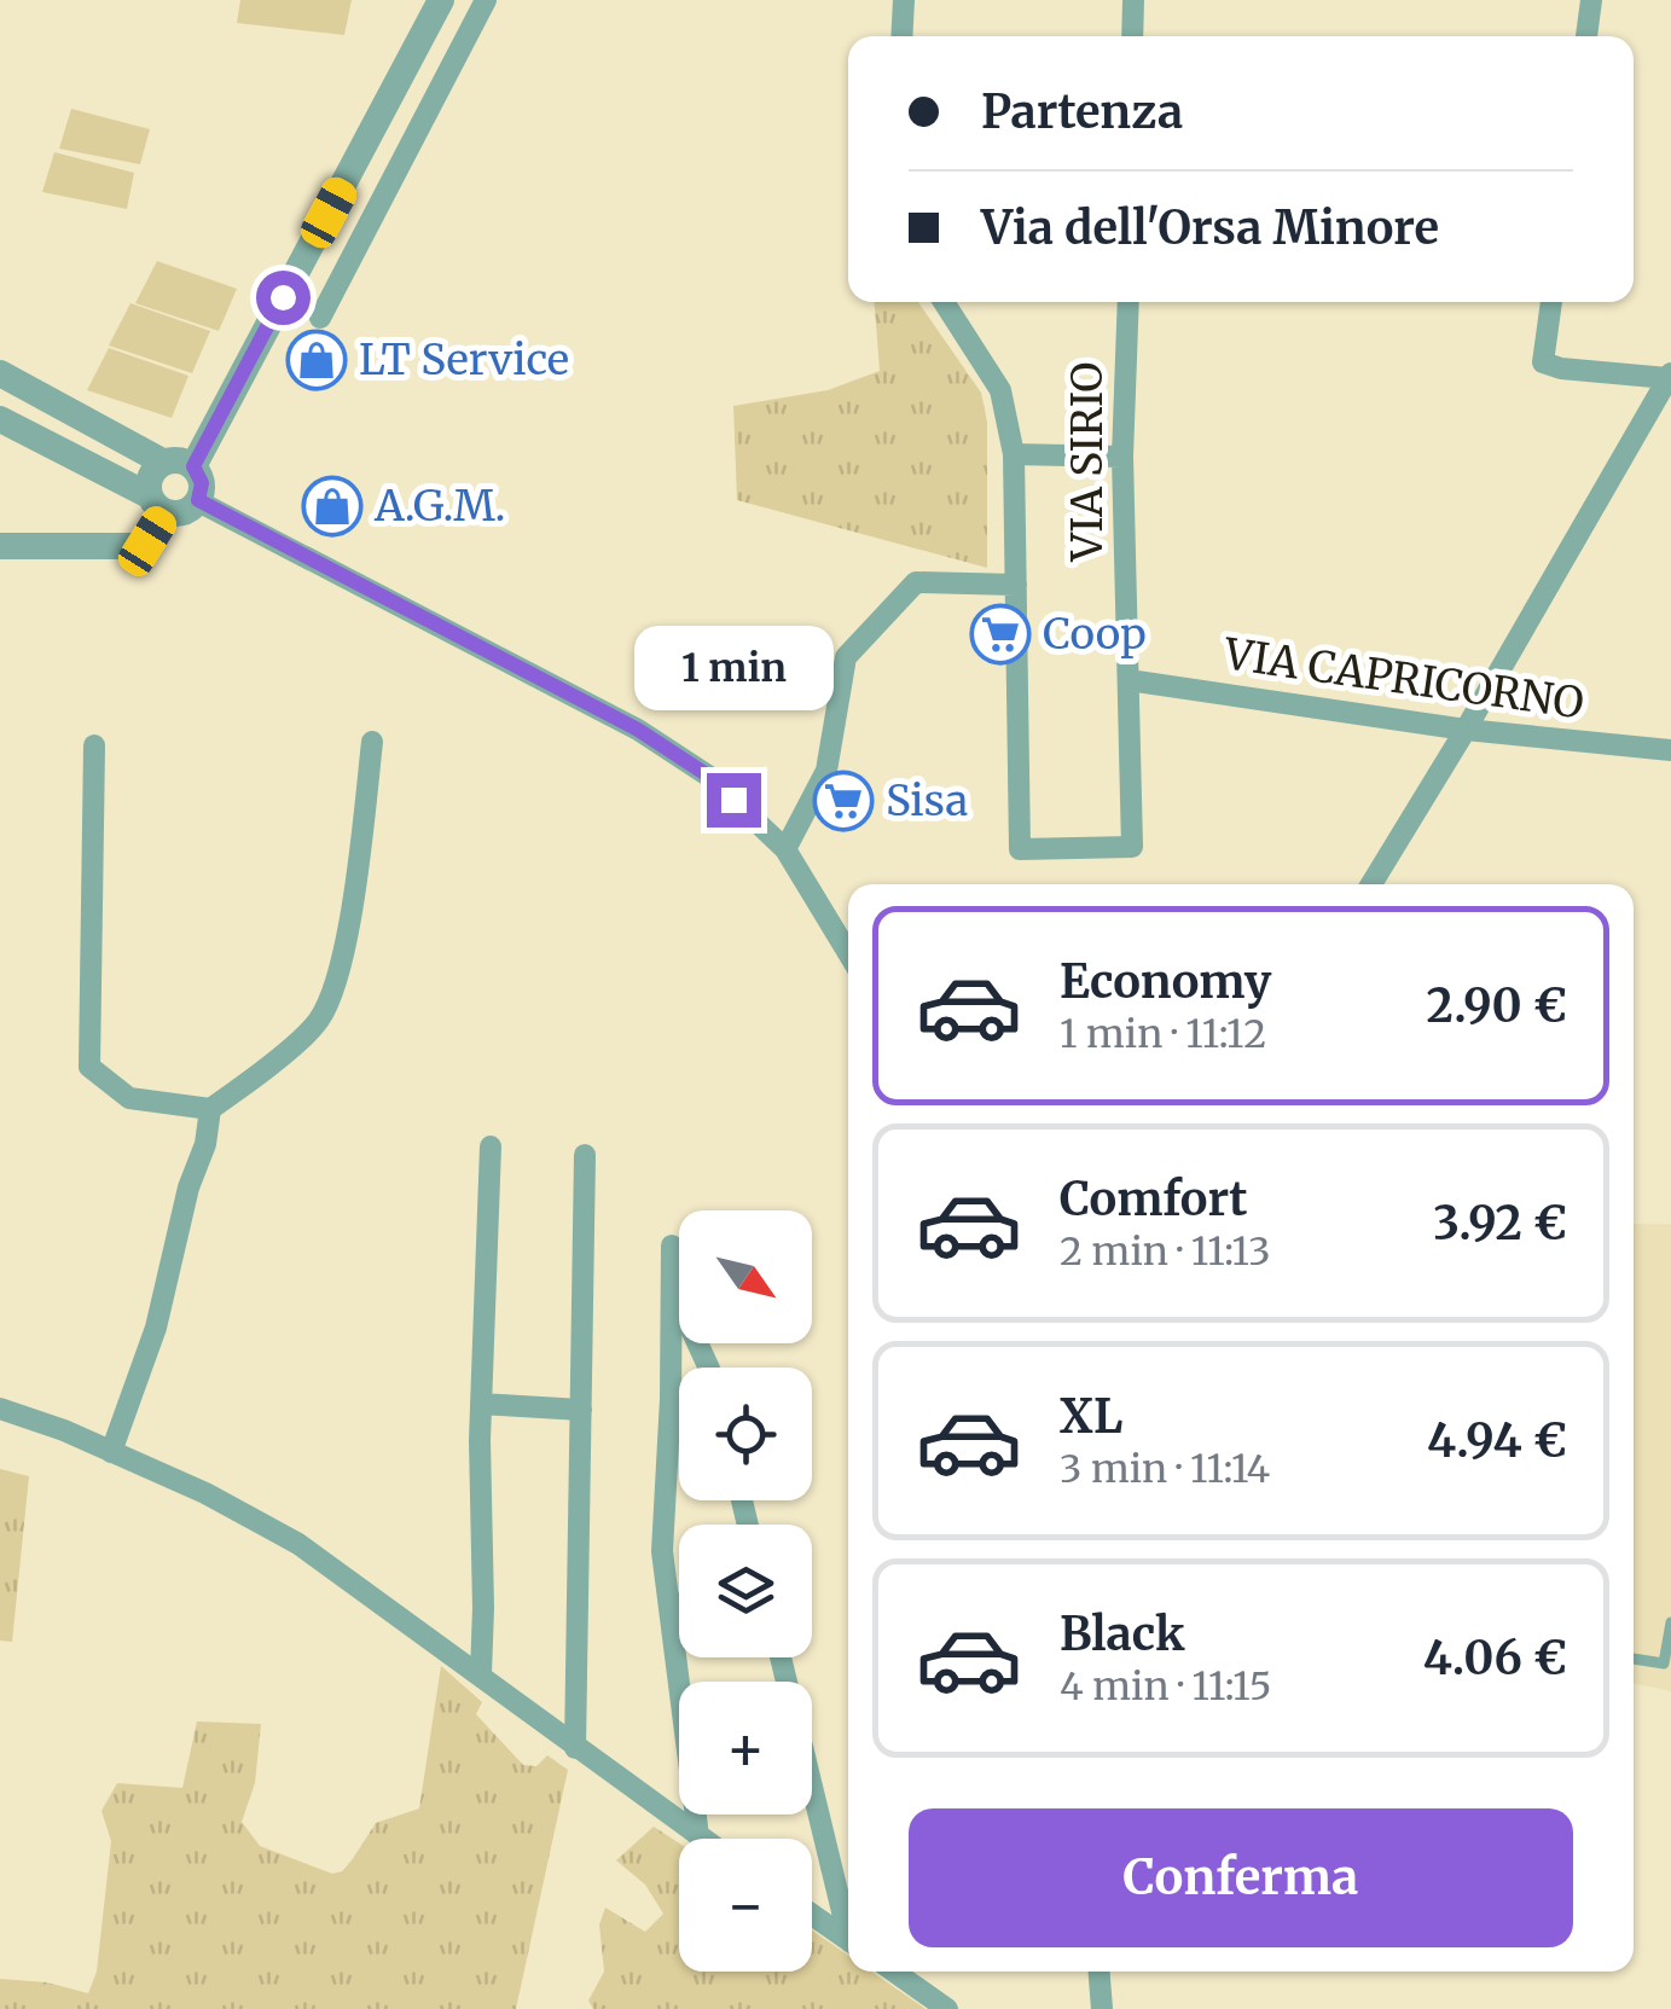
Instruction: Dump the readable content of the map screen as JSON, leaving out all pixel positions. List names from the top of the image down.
{
  "streets": {
    "street": ["VIA SIRIO", "VIA CAPRICORNO"]
  },
  "crossings": [
    ["VIA SIRIO", "VIA CAPRICORNO"]
  ],
  "places": {
    "shop": ["LT Service", "A.G.M."],
    "supermarket": ["Coop", "Sisa"]
  },
  "north": "bottom right",
  "page": {
    "banner": ["Partenza", "Via dell'Orsa Minore"],
    "bubble": "1 min",
    "list": [
      {
        "name": "Economy",
        "note": "1 min · 11:12",
        "value": "2.90 €"
      },
      {
        "name": "Comfort",
        "note": "2 min · 11:13",
        "value": "3.92 €"
      },
      {
        "name": "XL",
        "note": "3 min · 11:14",
        "value": "4.94 €"
      },
      {
        "name": "Black",
        "note": "4 min · 11:15",
        "value": "4.06 €"
      }
    ],
    "map_buttons": ["+", "−"],
    "buttons": "Conferma"
  }
}
